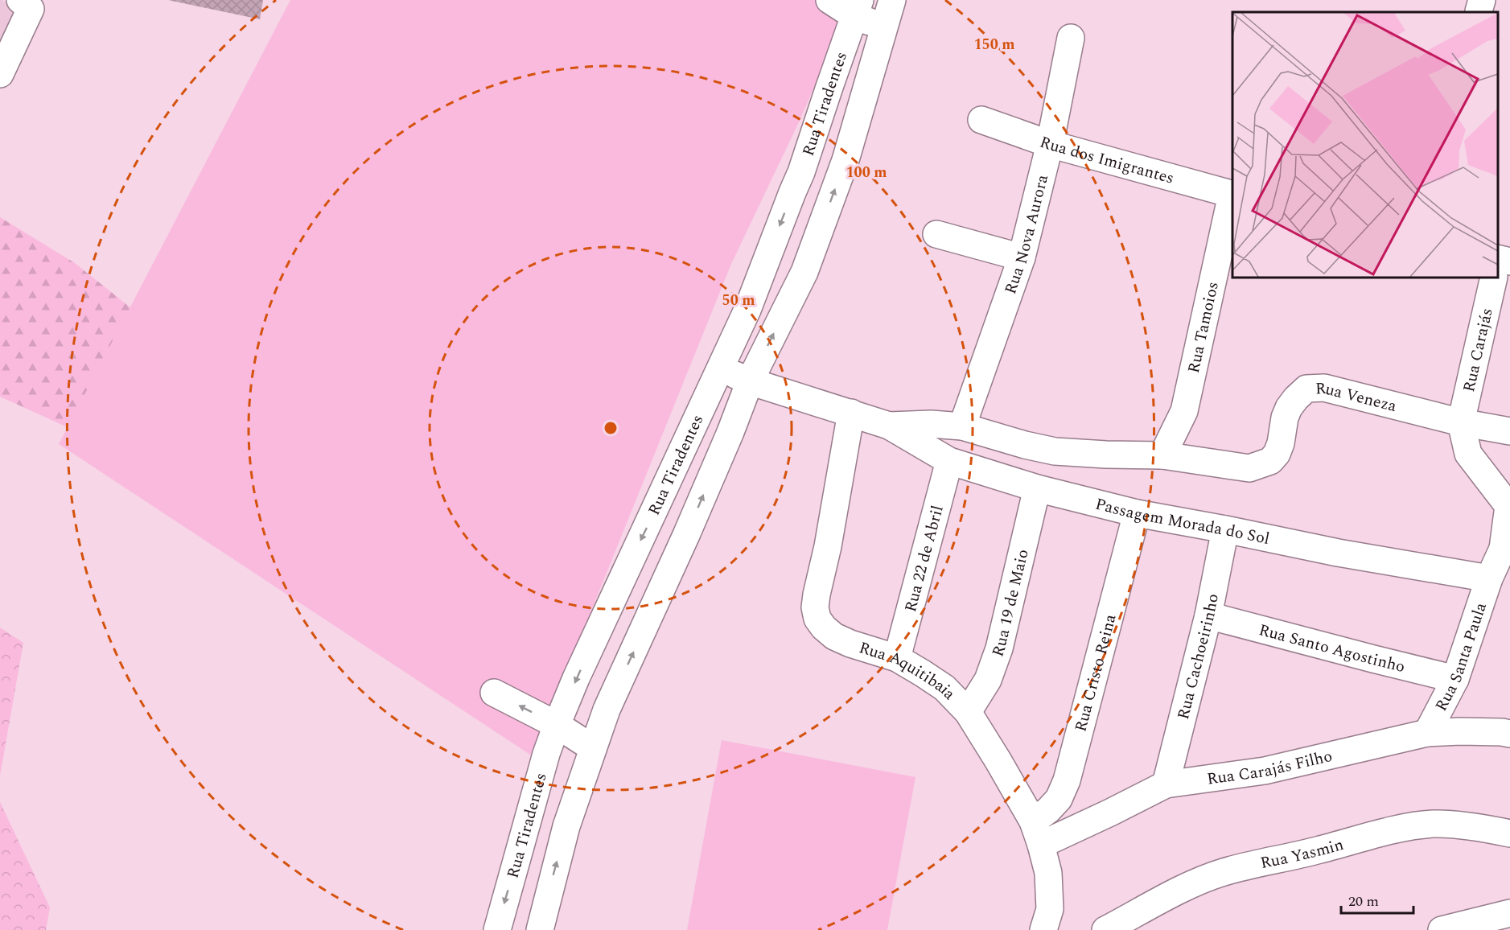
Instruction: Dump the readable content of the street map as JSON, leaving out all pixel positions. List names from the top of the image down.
{
  "streets": {
    "street": [
      "Rua Tiradentes",
      "Rua dos Imigrantes",
      "Rua Nova Aurora",
      "Rua Tamoios",
      "Rua Carajás",
      "Rua Veneza",
      "Passagem Morada do Sol",
      "Rua 22 de Abril",
      "Rua 19 de Maio",
      "Rua Santo Agostinho",
      "Rua Santa Paula",
      "Rua Cachoeirinho",
      "Rua Aquitibaia",
      "Rua Cristo Reina",
      "Rua Carajás Filho",
      "Rua Yasmin"
    ]
  },
  "crossings": [
    ["Rua Tiradentes", "Passagem Morada do Sol"],
    ["Rua dos Imigrantes", "Rua Nova Aurora"],
    ["Rua dos Imigrantes", "Rua Tamoios"],
    ["Rua Nova Aurora", "Passagem Morada do Sol"],
    ["Rua Tamoios", "Rua Veneza"],
    ["Rua Tamoios", "Passagem Morada do Sol"],
    ["Rua Carajás", "Rua Veneza"],
    ["Rua Carajás", "Rua Santa Paula"],
    ["Rua Veneza", "Passagem Morada do Sol"],
    ["Rua Veneza", "Rua Santa Paula"],
    ["Passagem Morada do Sol", "Rua 22 de Abril"],
    ["Passagem Morada do Sol", "Rua 19 de Maio"],
    ["Passagem Morada do Sol", "Rua Santa Paula"],
    ["Passagem Morada do Sol", "Rua Cachoeirinho"],
    ["Passagem Morada do Sol", "Rua Aquitibaia"],
    ["Passagem Morada do Sol", "Rua Cristo Reina"],
    ["Rua 22 de Abril", "Rua Aquitibaia"],
    ["Rua 19 de Maio", "Rua Aquitibaia"],
    ["Rua Santo Agostinho", "Rua Santa Paula"],
    ["Rua Santo Agostinho", "Rua Cachoeirinho"],
    ["Rua Santa Paula", "Rua Carajás Filho"],
    ["Rua Cachoeirinho", "Rua Carajás Filho"],
    ["Rua Aquitibaia", "Rua Cristo Reina"],
    ["Rua Aquitibaia", "Rua Carajás Filho"],
    ["Rua Cristo Reina", "Rua Carajás Filho"]
  ],
  "scale_bar": "20 m",
  "rings": ["150 m", "100 m", "50 m"]
}
